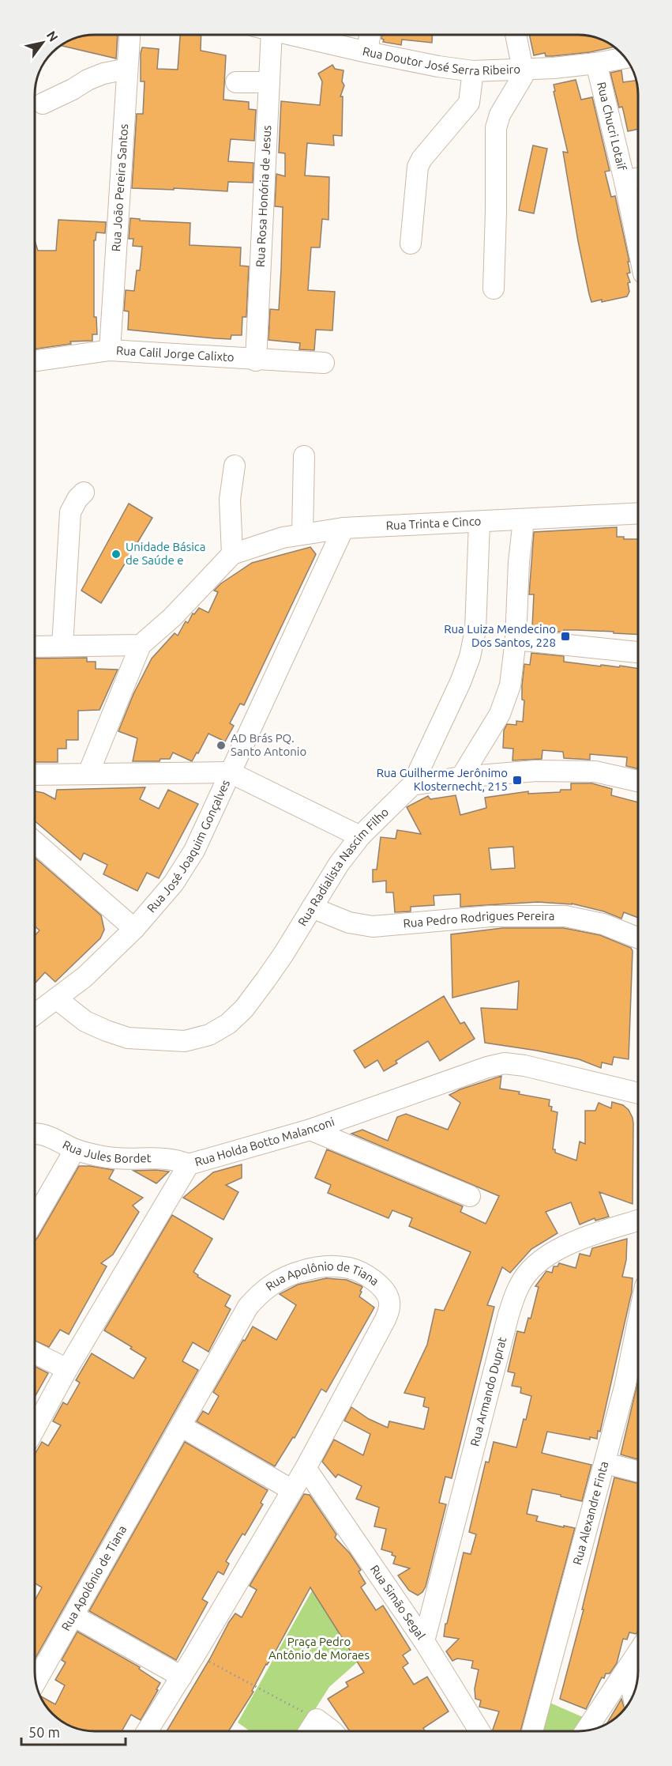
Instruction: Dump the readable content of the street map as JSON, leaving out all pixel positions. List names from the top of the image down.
{
  "streets": {
    "street": [
      "Rua Doutor José Serra Ribeiro",
      "Rua Chucri Lotaif",
      "Rua João Pereira Santos",
      "Rua Rosa Honória de Jesus",
      "Rua Calil Jorge Calixto",
      "Rua Trinta e Cinco",
      "Rua José Joaquim Gonçalves",
      "Rua Radialista Nascim Filho",
      "Rua Pedro Rodrigues Pereira",
      "Rua Holda Botto Malanconi",
      "Rua Jules Bordet",
      "Rua Apolônio de Tiana",
      "Rua Armando Duprat",
      "Rua Alexandre Finta",
      "Rua Simão Segal"
    ]
  },
  "crossings": [
    ["Rua Doutor José Serra Ribeiro", "Rua Chucri Lotaif"],
    ["Rua João Pereira Santos", "Rua Calil Jorge Calixto"],
    ["Rua Rosa Honória de Jesus", "Rua Calil Jorge Calixto"],
    ["Rua Trinta e Cinco", "Rua José Joaquim Gonçalves"],
    ["Rua Trinta e Cinco", "Rua Radialista Nascim Filho"],
    ["Rua José Joaquim Gonçalves", "Rua Radialista Nascim Filho"],
    ["Rua Radialista Nascim Filho", "Rua Pedro Rodrigues Pereira"],
    ["Rua Holda Botto Malanconi", "Rua Jules Bordet"],
    ["Rua Apolônio de Tiana", "Rua Simão Segal"],
    ["Rua Armando Duprat", "Rua Simão Segal"]
  ],
  "parks": ["Praça Pedro Antônio de Moraes"],
  "places": {
    "other": ["Unidade Básica de Saúde e", "AD Brás PQ. Santo Antonio"],
    "transit": ["Rua Luiza Mendecino Dos Santos, 228", "Rua Guilherme Jerônimo Klosternecht, 215"]
  },
  "scale_bar": "50 m",
  "north": "top right"
}
